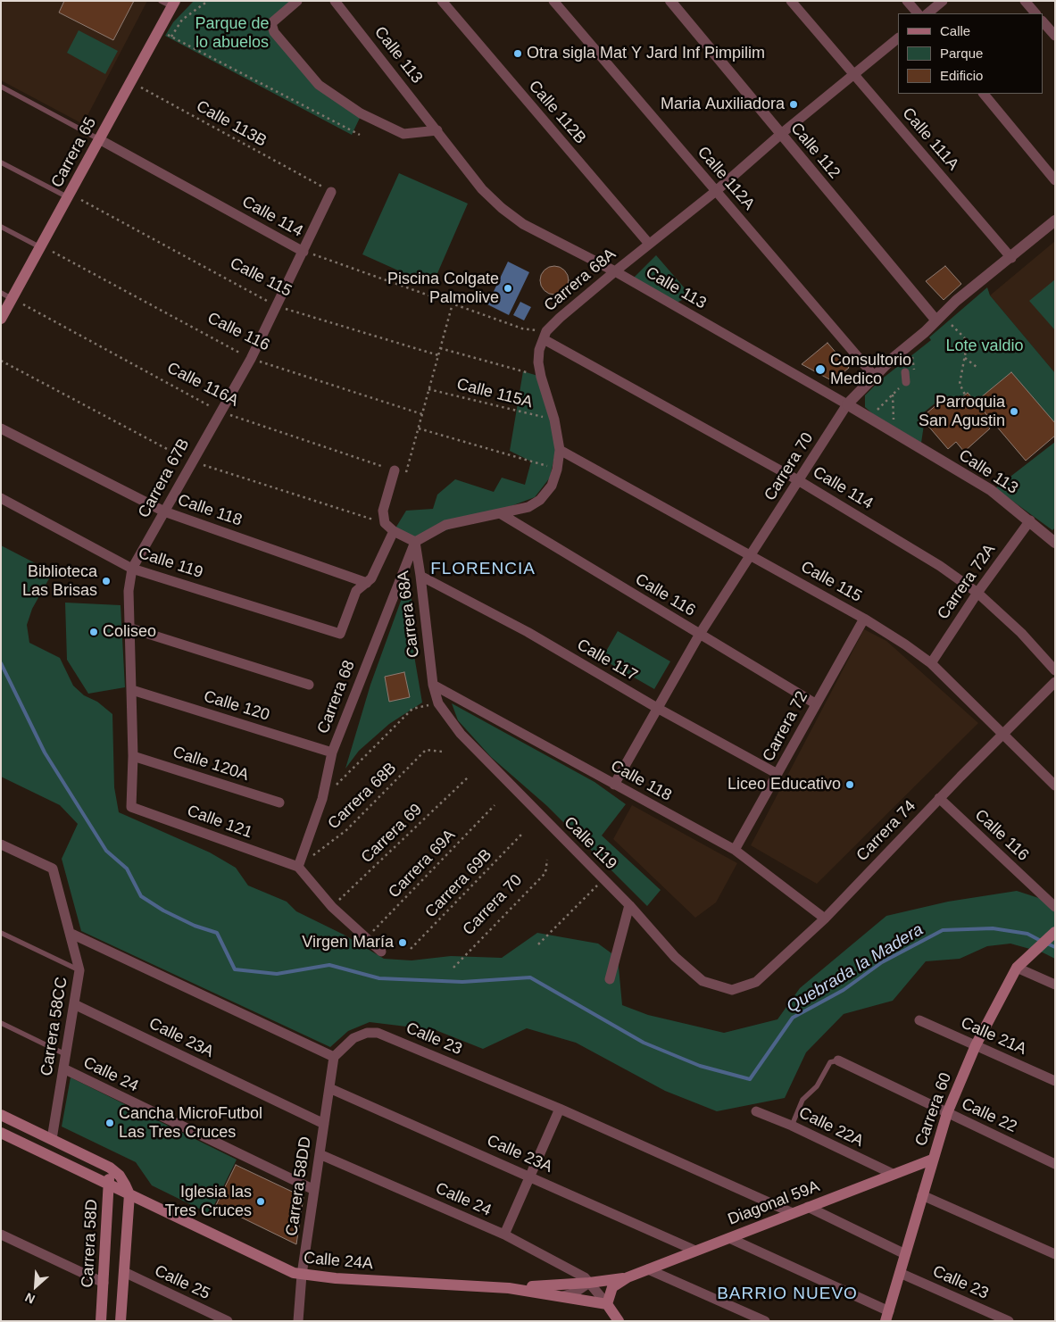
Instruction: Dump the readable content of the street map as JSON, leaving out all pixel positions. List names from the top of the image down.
{
  "streets": {
    "main road": [
      "Carrera 65",
      "Carrera 60",
      "Diagonal 59A",
      "Carrera 58D",
      "Calle 24A"
    ],
    "street": [
      "Calle 113",
      "Calle 112B",
      "Calle 111A",
      "Calle 112",
      "Calle 112A",
      "Calle 114",
      "Calle 115",
      "Carrera 68A",
      "Calle 116",
      "Carrera 70",
      "Carrera 67B",
      "Calle 118",
      "Calle 119",
      "Carrera 72A",
      "Calle 117",
      "Carrera 68",
      "Calle 120",
      "Carrera 72",
      "Calle 120A",
      "Calle 121",
      "Carrera 74",
      "Carrera 58CC",
      "Calle 21A",
      "Calle 23A",
      "Calle 23",
      "Calle 24",
      "Calle 22",
      "Calle 22A",
      "Carrera 58DD",
      "Calle 25"
    ],
    "path": [
      "Calle 113B",
      "Calle 116A",
      "Calle 115A",
      "Carrera 68B",
      "Carrera 69",
      "Carrera 69A",
      "Carrera 69B"
    ]
  },
  "crossings": [
    ["Calle 113", "Carrera 68A"],
    ["Calle 113", "Carrera 70"],
    ["Calle 113", "Carrera 72A"],
    ["Calle 112B", "Carrera 68A"],
    ["Calle 113B", "Carrera 65"],
    ["Calle 113B", "Carrera 67B"],
    ["Calle 111A", "Carrera 68A"],
    ["Calle 111A", "Carrera 70"],
    ["Calle 112", "Carrera 68A"],
    ["Calle 112", "Carrera 70"],
    ["Carrera 65", "Calle 114"],
    ["Calle 112A", "Carrera 68A"],
    ["Calle 112A", "Carrera 70"],
    ["Calle 114", "Carrera 68A"],
    ["Calle 114", "Carrera 70"],
    ["Calle 114", "Carrera 67B"],
    ["Calle 114", "Carrera 72A"],
    ["Calle 115", "Carrera 70"],
    ["Calle 115", "Carrera 67B"],
    ["Calle 115", "Carrera 72A"],
    ["Calle 115", "Carrera 72"],
    ["Calle 115", "Carrera 74"],
    ["Carrera 68A", "Calle 118"],
    ["Carrera 68A", "Calle 119"],
    ["Carrera 68A", "Calle 117"],
    ["Carrera 68A", "Carrera 68"],
    ["Calle 116", "Carrera 70"],
    ["Calle 116", "Carrera 67B"],
    ["Calle 116", "Carrera 72"],
    ["Calle 116", "Carrera 74"],
    ["Calle 116A", "Carrera 67B"],
    ["Carrera 70", "Calle 118"],
    ["Carrera 70", "Calle 117"],
    ["Carrera 67B", "Calle 118"],
    ["Carrera 67B", "Calle 119"],
    ["Carrera 67B", "Calle 120"],
    ["Carrera 67B", "Calle 120A"],
    ["Carrera 67B", "Calle 121"],
    ["Calle 118", "Calle 119"],
    ["Calle 118", "Carrera 72"],
    ["Calle 118", "Carrera 74"],
    ["Calle 119", "Carrera 74"],
    ["Calle 117", "Carrera 72"],
    ["Carrera 68", "Calle 120"],
    ["Carrera 68", "Carrera 68B"],
    ["Carrera 68", "Calle 121"],
    ["Carrera 68B", "Calle 121"],
    ["Carrera 58CC", "Calle 23A"],
    ["Carrera 58CC", "Calle 24"],
    ["Calle 21A", "Carrera 60"],
    ["Calle 23A", "Carrera 58DD"],
    ["Calle 23A", "Diagonal 59A"],
    ["Calle 23", "Carrera 60"],
    ["Calle 23", "Carrera 58DD"],
    ["Calle 23", "Diagonal 59A"],
    ["Calle 24", "Carrera 58DD"],
    ["Calle 24", "Diagonal 59A"],
    ["Calle 24", "Calle 24A"],
    ["Carrera 60", "Calle 22"],
    ["Carrera 60", "Diagonal 59A"],
    ["Calle 22A", "Diagonal 59A"],
    ["Carrera 58DD", "Calle 24A"],
    ["Diagonal 59A", "Calle 24A"],
    ["Carrera 58D", "Calle 24A"]
  ],
  "districts": ["FLORENCIA", "BARRIO NUEVO"],
  "water": ["Quebrada la Madera"],
  "parks": ["Parque de lo abuelos", "Lote valdio"],
  "places": [
    "Otra sigla Mat Y Jard Inf Pimpilim",
    "Maria Auxiliadora",
    "Piscina Colgate Palmolive",
    "Consultorio Medico",
    "Parroquia San Agustin",
    "Biblioteca Las Brisas",
    "Coliseo",
    "Liceo Educativo",
    "Virgen María",
    "Cancha MicroFutbol Las Tres Cruces",
    "Iglesia las Tres Cruces"
  ],
  "legend": ["Calle", "Parque", "Edificio"],
  "north": "bottom left"
}
